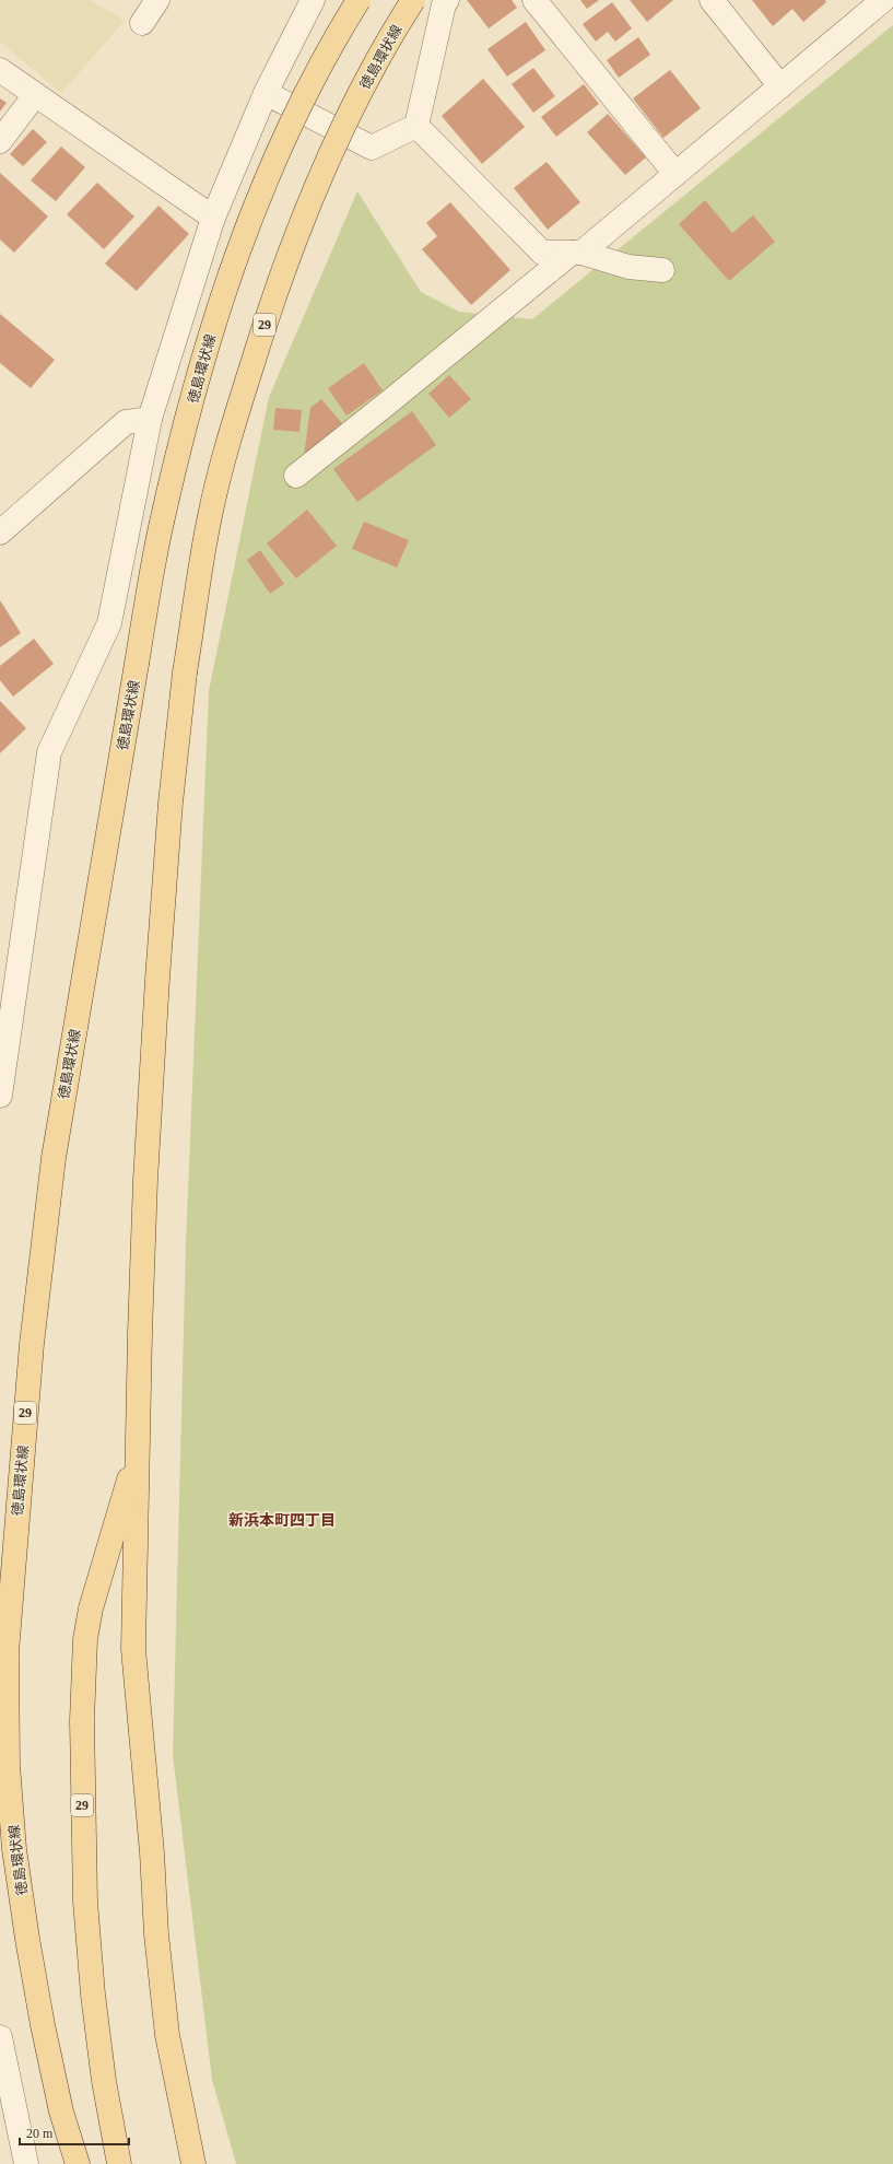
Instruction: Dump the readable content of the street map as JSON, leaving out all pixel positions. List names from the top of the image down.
{
  "streets": {
    "main road": ["徳島環状線", "29"]
  },
  "districts": ["新浜本町四丁目"],
  "scale_bar": "20 m"
}
